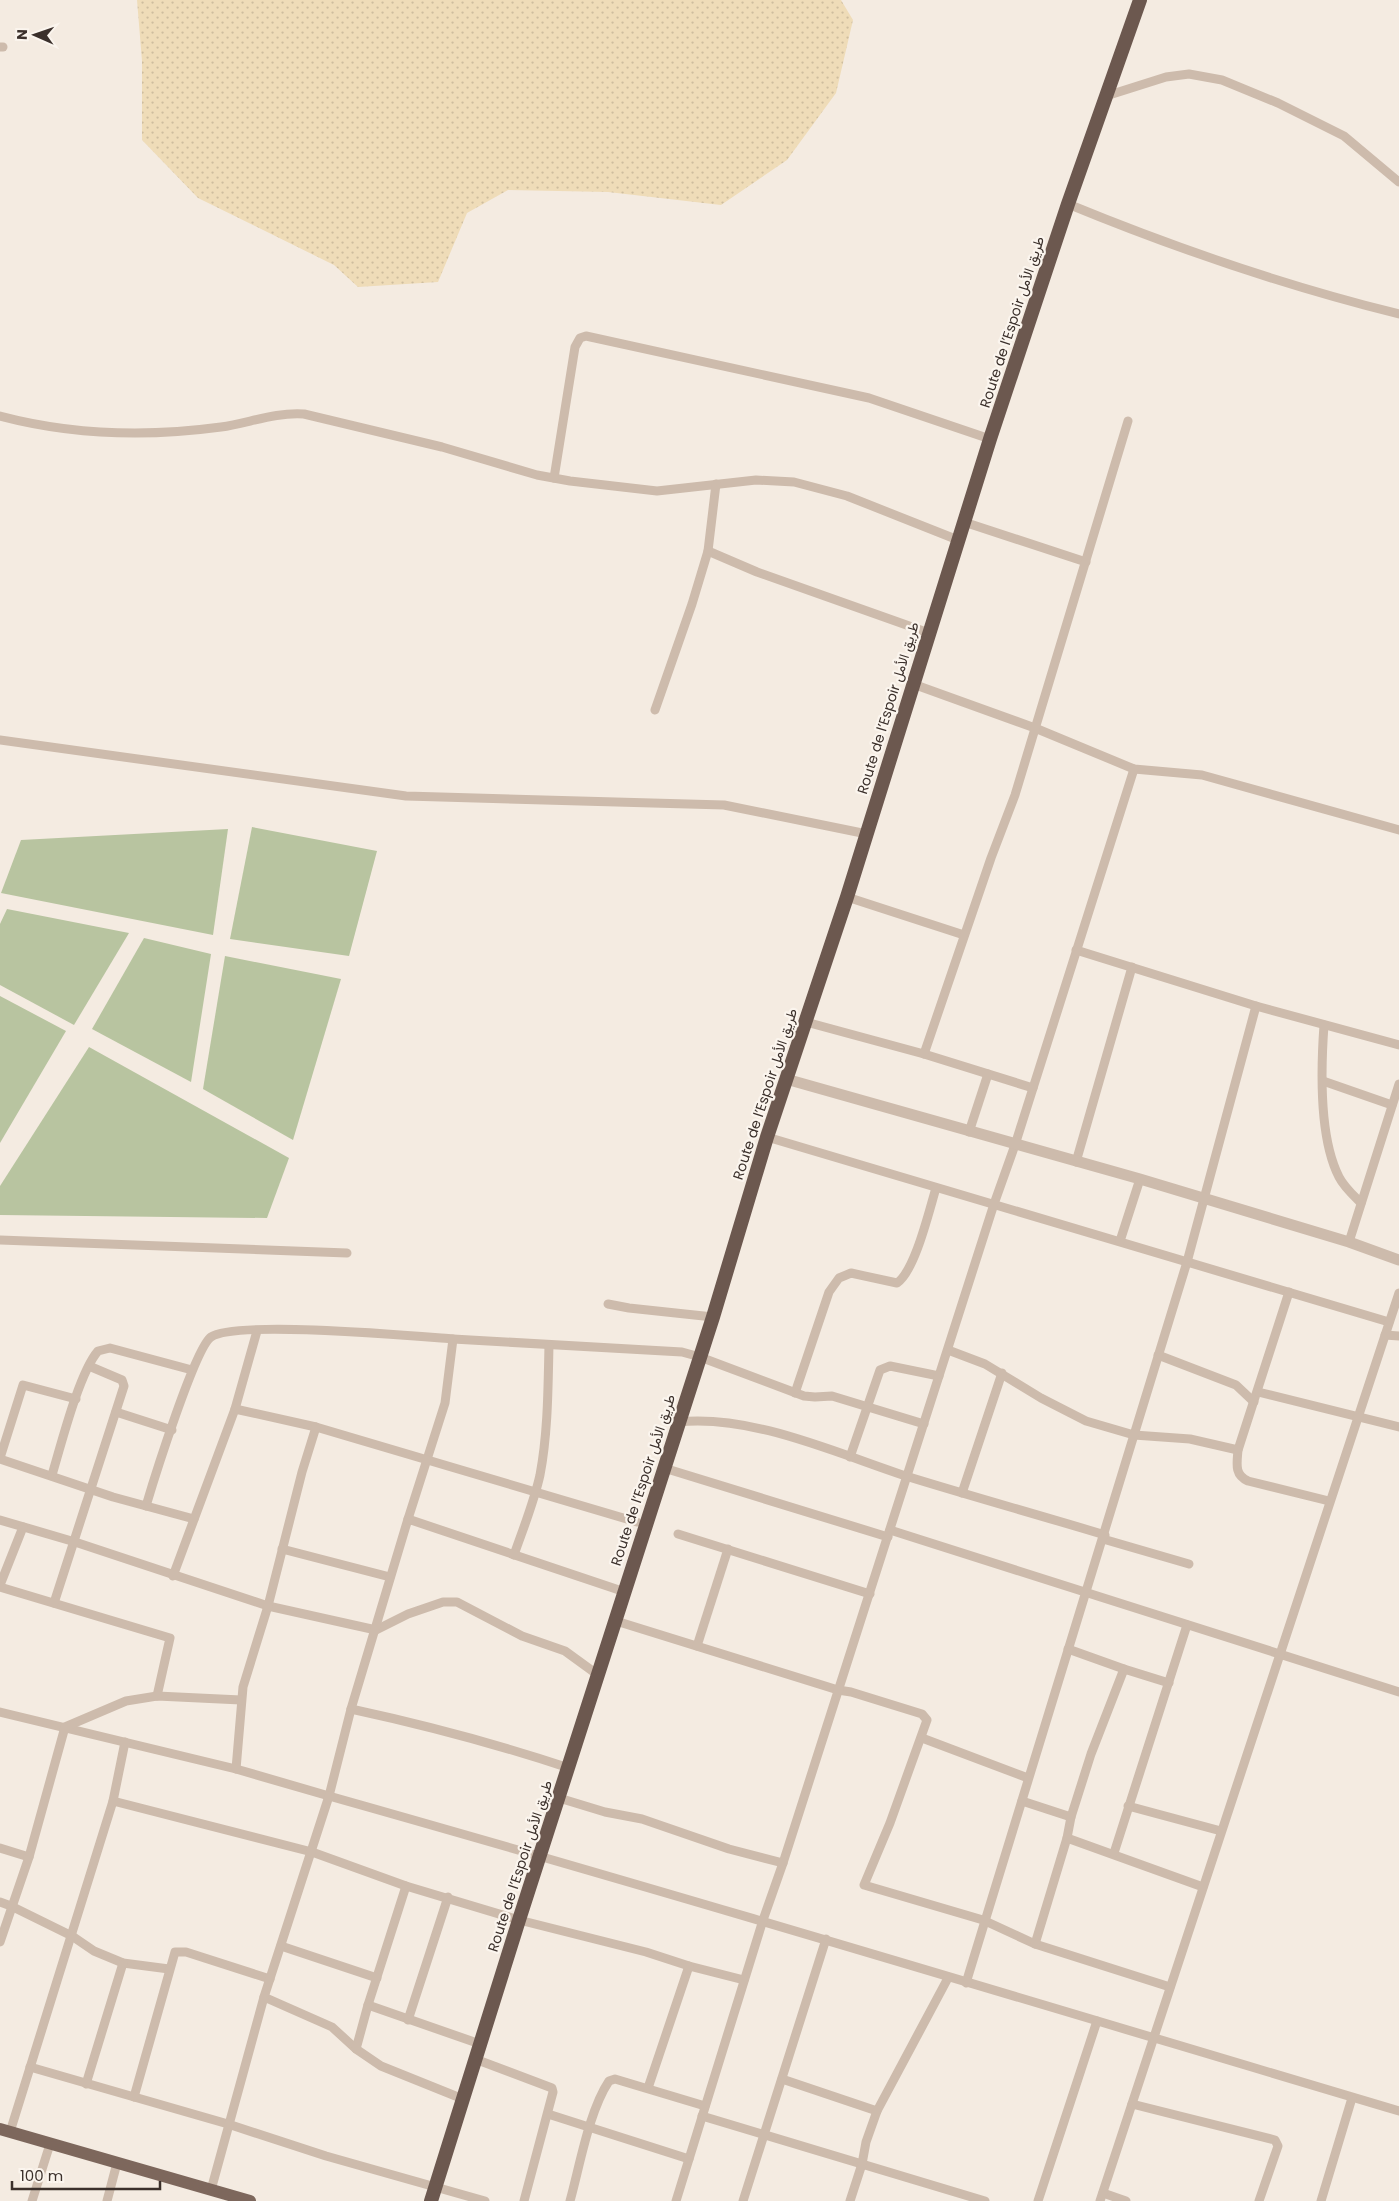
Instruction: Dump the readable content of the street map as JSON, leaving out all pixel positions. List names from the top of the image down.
{
  "streets": {
    "highway": ["Route de l’Espoir طريق الأمل"]
  },
  "scale_bar": "100 m",
  "north": "left"
}
